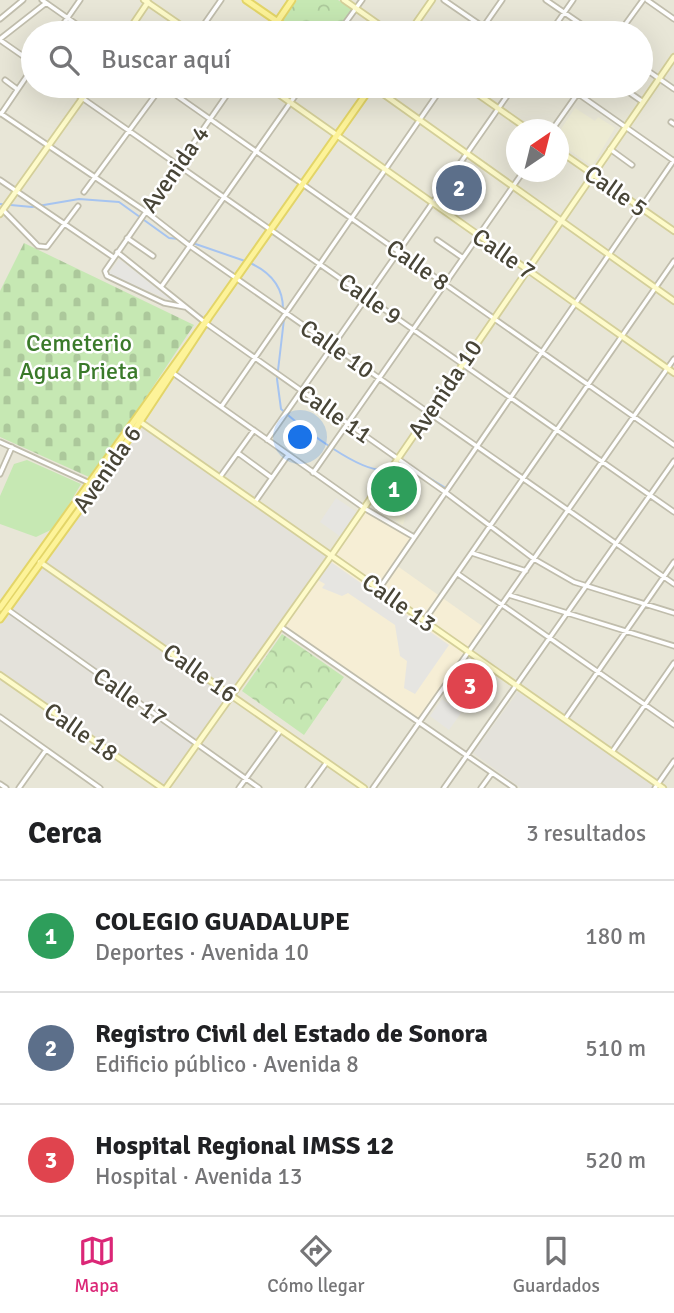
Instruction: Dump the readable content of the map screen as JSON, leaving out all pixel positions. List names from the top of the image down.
{
  "streets": {
    "main road": ["Avenida 6"],
    "street": [
      "Avenida 4",
      "Calle 5",
      "Calle 7",
      "Calle 8",
      "Calle 9",
      "Calle 10",
      "Avenida 10",
      "Calle 11",
      "Calle 13",
      "Calle 16",
      "Calle 17",
      "Calle 18"
    ]
  },
  "crossings": [
    ["Avenida 4", "Calle 8"],
    ["Avenida 4", "Calle 9"],
    ["Avenida 4", "Calle 10"],
    ["Avenida 4", "Calle 11"],
    ["Calle 5", "Avenida 10"],
    ["Calle 7", "Avenida 10"],
    ["Calle 7", "Avenida 6"],
    ["Calle 8", "Avenida 10"],
    ["Calle 8", "Avenida 6"],
    ["Calle 9", "Avenida 10"],
    ["Calle 9", "Avenida 6"],
    ["Calle 10", "Avenida 10"],
    ["Calle 10", "Avenida 6"],
    ["Avenida 10", "Calle 11"],
    ["Avenida 10", "Calle 13"],
    ["Avenida 10", "Calle 16"],
    ["Avenida 10", "Calle 17"],
    ["Avenida 10", "Calle 18"],
    ["Calle 11", "Avenida 6"],
    ["Avenida 6", "Calle 13"],
    ["Avenida 6", "Calle 16"],
    ["Avenida 6", "Calle 17"]
  ],
  "parks": ["Cemeterio Agua Prieta"],
  "north": "top right",
  "page": {
    "search": "Buscar aquí",
    "pins": ["2", "1", "3"],
    "heading": ["Cerca", "3 resultados"],
    "list": [
      {
        "mark": "1",
        "name": "COLEGIO GUADALUPE",
        "note": "Deportes · Avenida 10",
        "value": "180 m"
      },
      {
        "mark": "2",
        "name": "Registro Civil del Estado de Sonora",
        "note": "Edificio público · Avenida 8",
        "value": "510 m"
      },
      {
        "mark": "3",
        "name": "Hospital Regional IMSS 12",
        "note": "Hospital · Avenida 13",
        "value": "520 m"
      }
    ],
    "nav": ["Mapa", "Cómo llegar", "Guardados"]
  }
}
